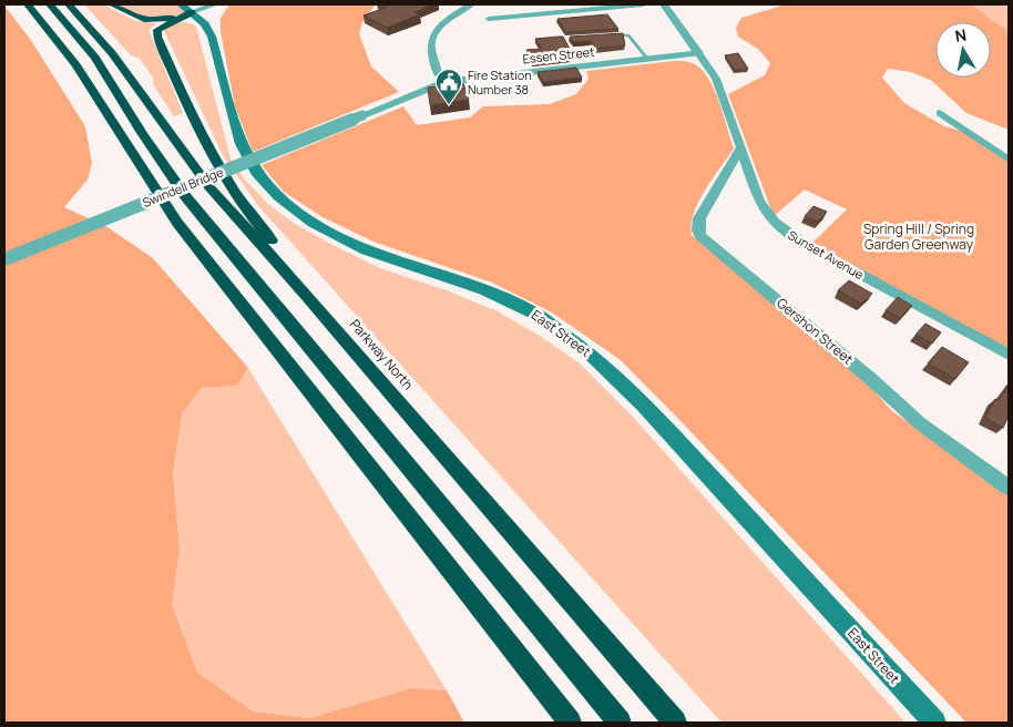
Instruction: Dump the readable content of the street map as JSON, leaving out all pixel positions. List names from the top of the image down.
{
  "streets": {
    "highway": ["Parkway North"],
    "main road": ["East Street"],
    "street": [
      "Essen Street",
      "Swindell Bridge",
      "Sunset Avenue",
      "Gershon Street"
    ]
  },
  "crossings": [
    ["Essen Street", "Swindell Bridge"],
    ["Essen Street", "Sunset Avenue"],
    ["Sunset Avenue", "Gershon Street"]
  ],
  "parks": ["Spring Hill / Spring Garden Greenway"],
  "places": {
    "public building": ["Fire Station Number 38"]
  },
  "north": "top"
}
